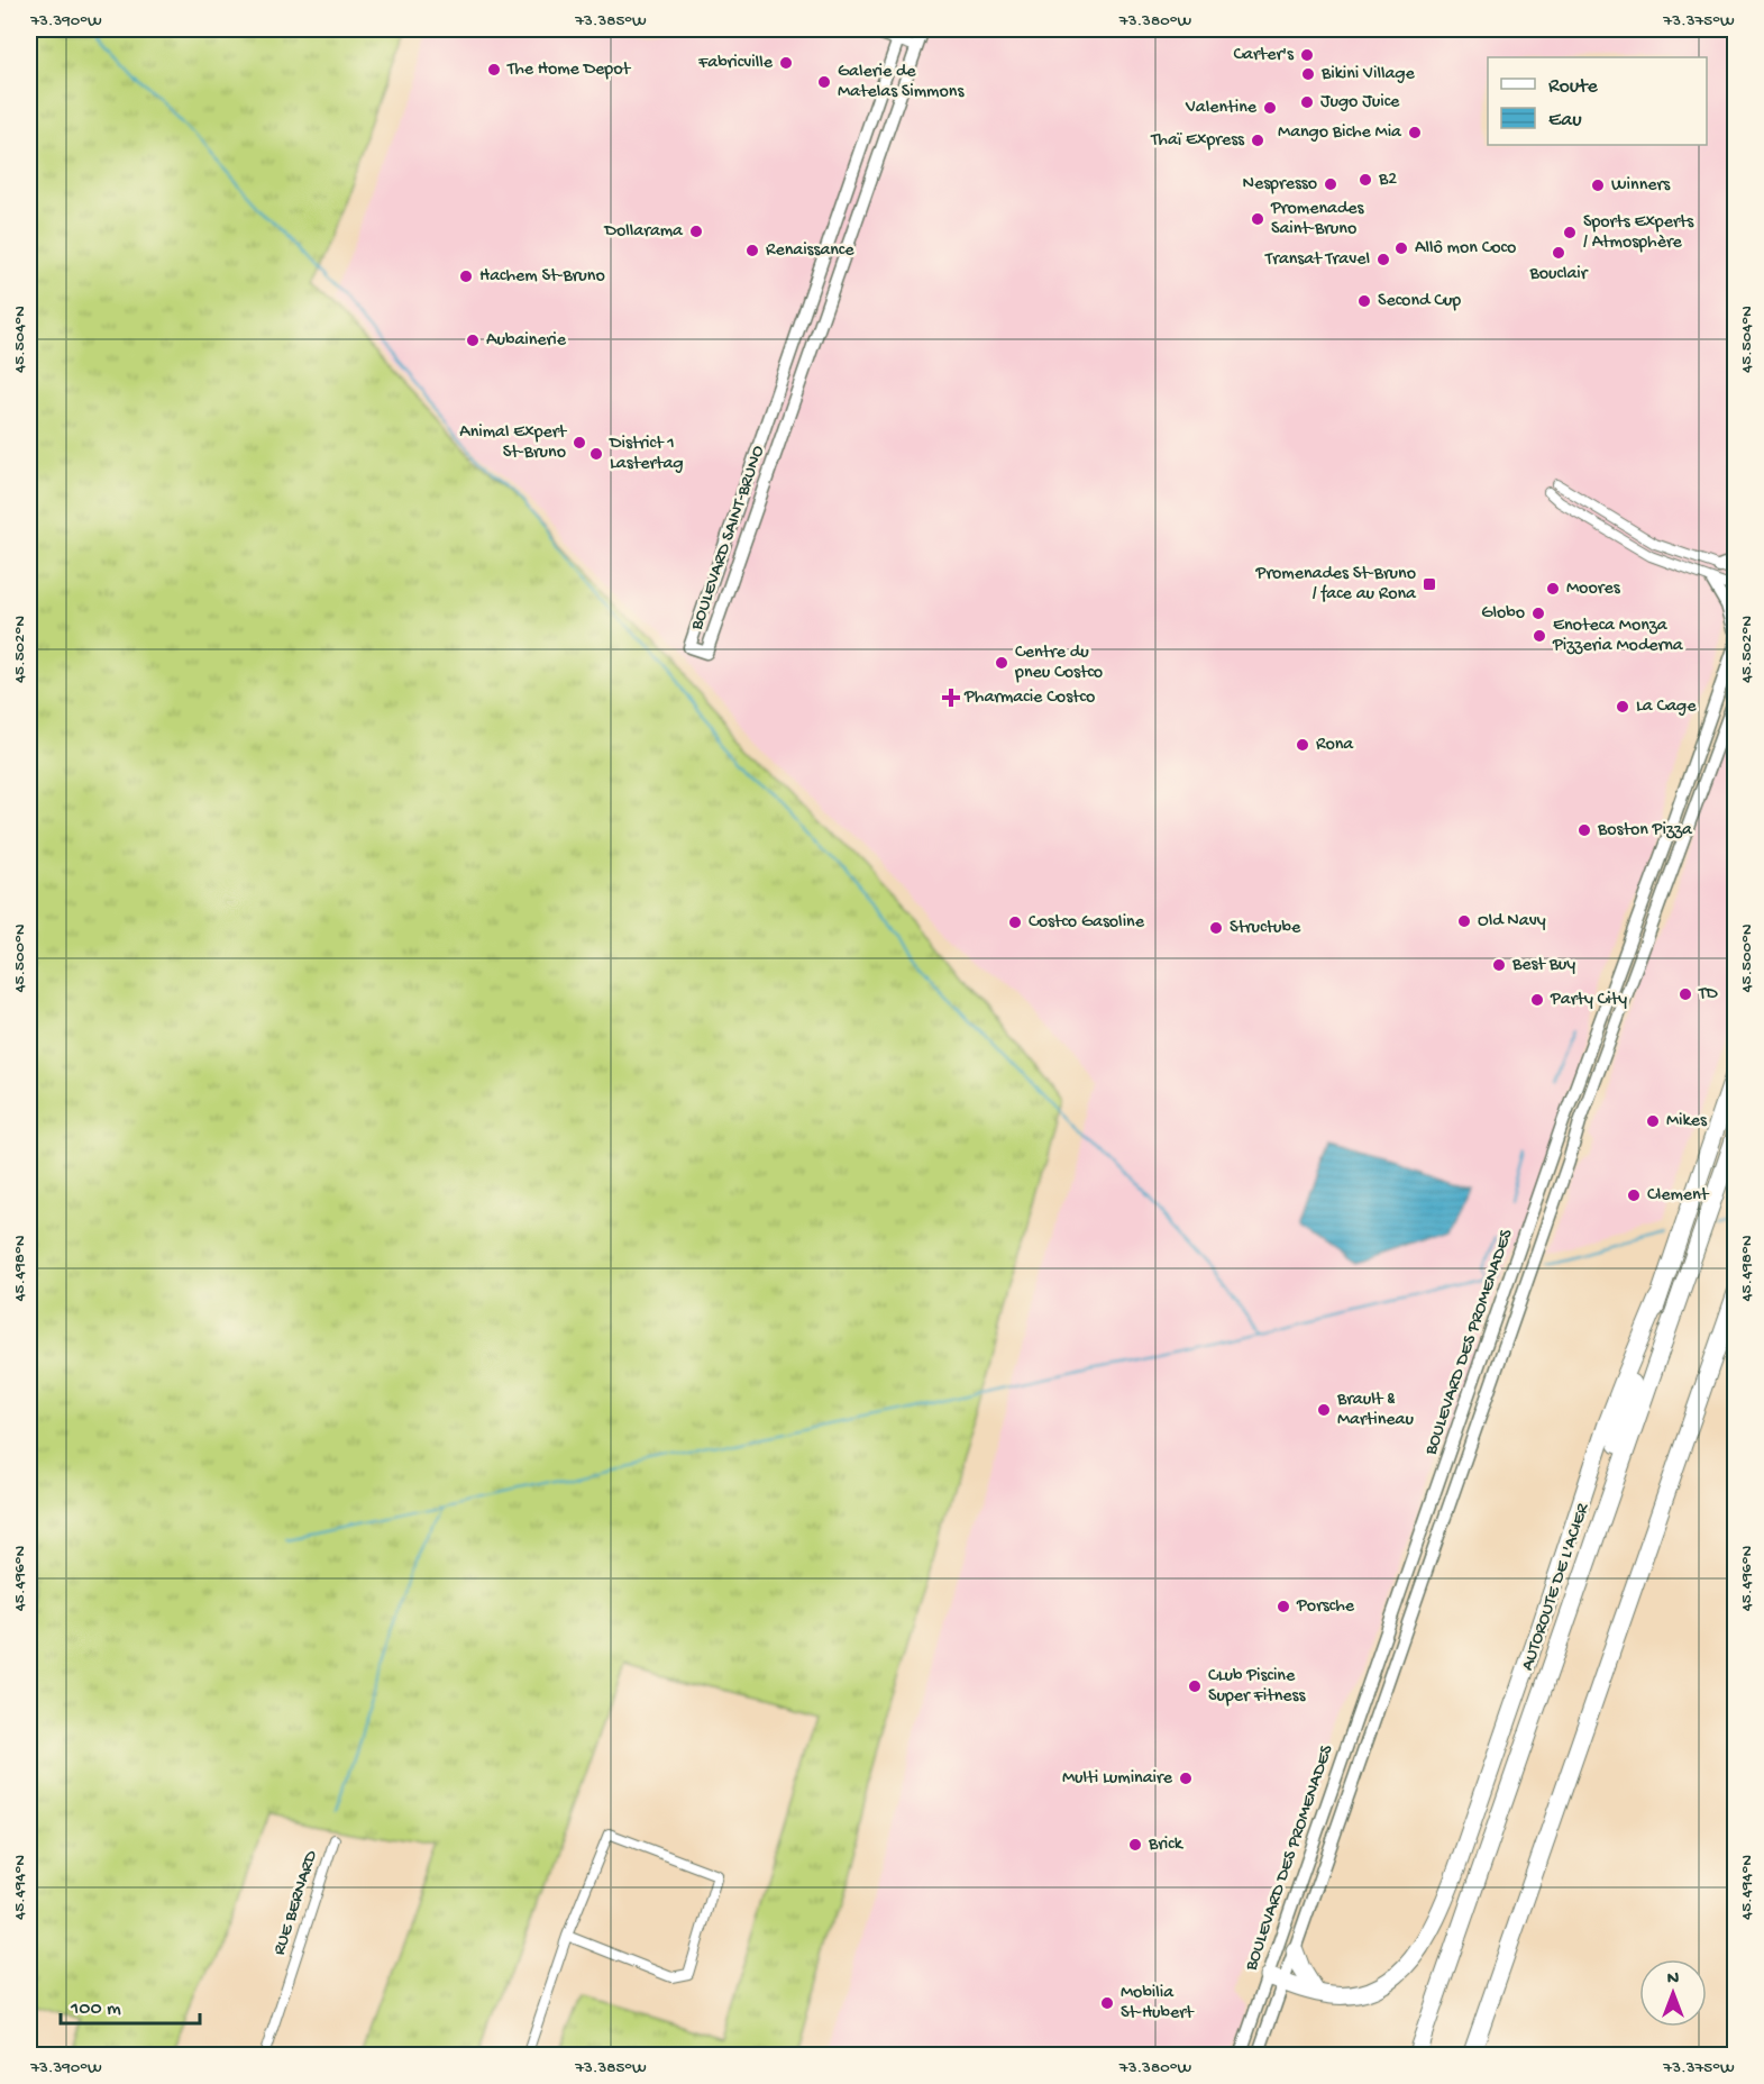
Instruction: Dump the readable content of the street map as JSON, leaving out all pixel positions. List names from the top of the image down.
{
  "streets": {
    "highway": ["AUTOROUTE DE L'ACIER"],
    "street": ["BOULEVARD SAINT-BRUNO", "BOULEVARD DES PROMENADES", "RUE BERNARD"]
  },
  "places": {
    "other": [
      "Carter's",
      "Fabricville",
      "The Home Depot",
      "Bikini Village",
      "Galerie de Matelas Simmons",
      "Jugo Juice",
      "Valentine",
      "Mango Biche Mia",
      "Thaï Express",
      "B2",
      "Nespresso",
      "Winners",
      "Promenades Saint-Bruno",
      "Dollarama",
      "Sports Experts / Atmosphère",
      "Allô mon Coco",
      "Renaissance",
      "Bouclair",
      "Transat Travel",
      "Hachem St-Bruno",
      "Second Cup",
      "Aubainerie",
      "Animal Expert St-Bruno",
      "District 1 Lastertag",
      "Moores",
      "Globo",
      "Enoteca Monza Pizzeria Moderna",
      "Centre du pneu Costco",
      "La Cage",
      "Rona",
      "Boston Pizza",
      "Old Navy",
      "Costco Gasoline",
      "Structube",
      "Best Buy",
      "TD",
      "Party City",
      "Mikes",
      "Clement",
      "Brault & Martineau",
      "Porsche",
      "CLub Piscine Super Fitness",
      "Multi Luminaire",
      "Brick",
      "Mobilia St-Hubert"
    ],
    "transit": ["Promenades St-Bruno / face au Rona"],
    "health": ["Pharmacie Costco"]
  },
  "legend": ["Route", "Eau"],
  "scale_bar": "100 m",
  "north": "top",
  "coordinates": [
    "73.390°W",
    "73.385°W",
    "73.380°W",
    "73.375°W",
    "45.504°N",
    "45.502°N",
    "45.500°N",
    "45.498°N",
    "45.496°N",
    "45.494°N"
  ]
}
